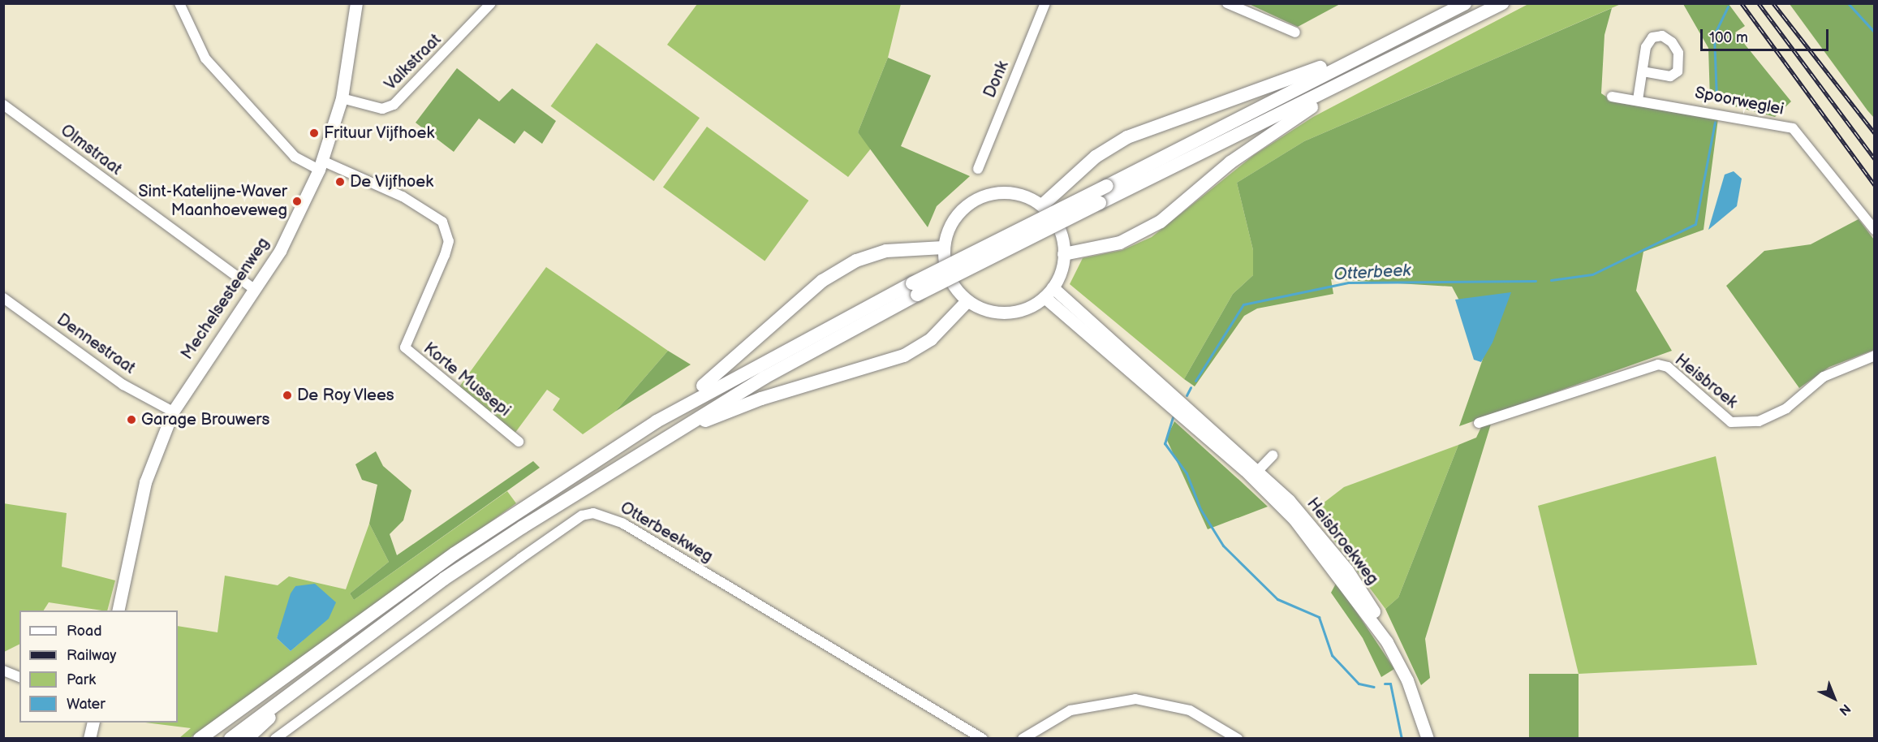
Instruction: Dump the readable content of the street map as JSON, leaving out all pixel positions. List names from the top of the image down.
{
  "streets": {
    "main road": ["Mechelsesteenweg", "Heisbroekweg"],
    "street": [
      "Valkstraat",
      "Donk",
      "Spoorweglei",
      "Olmstraat",
      "Dennestraat",
      "Korte Mussepi",
      "Heisbroek",
      "Otterbeekweg"
    ]
  },
  "crossings": [
    ["Valkstraat", "Mechelsesteenweg"],
    ["Olmstraat", "Mechelsesteenweg"],
    ["Mechelsesteenweg", "Dennestraat"],
    ["Mechelsesteenweg", "Korte Mussepi"]
  ],
  "water": ["Otterbeek"],
  "places": [
    "Frituur Vijfhoek",
    "De Vijfhoek",
    "Sint-Katelijne-Waver Maanhoeveweg",
    "De Roy Vlees",
    "Garage Brouwers"
  ],
  "legend": [
    "Road",
    "Railway",
    "Park",
    "Water"
  ],
  "scale_bar": "100 m",
  "north": "bottom right"
}
